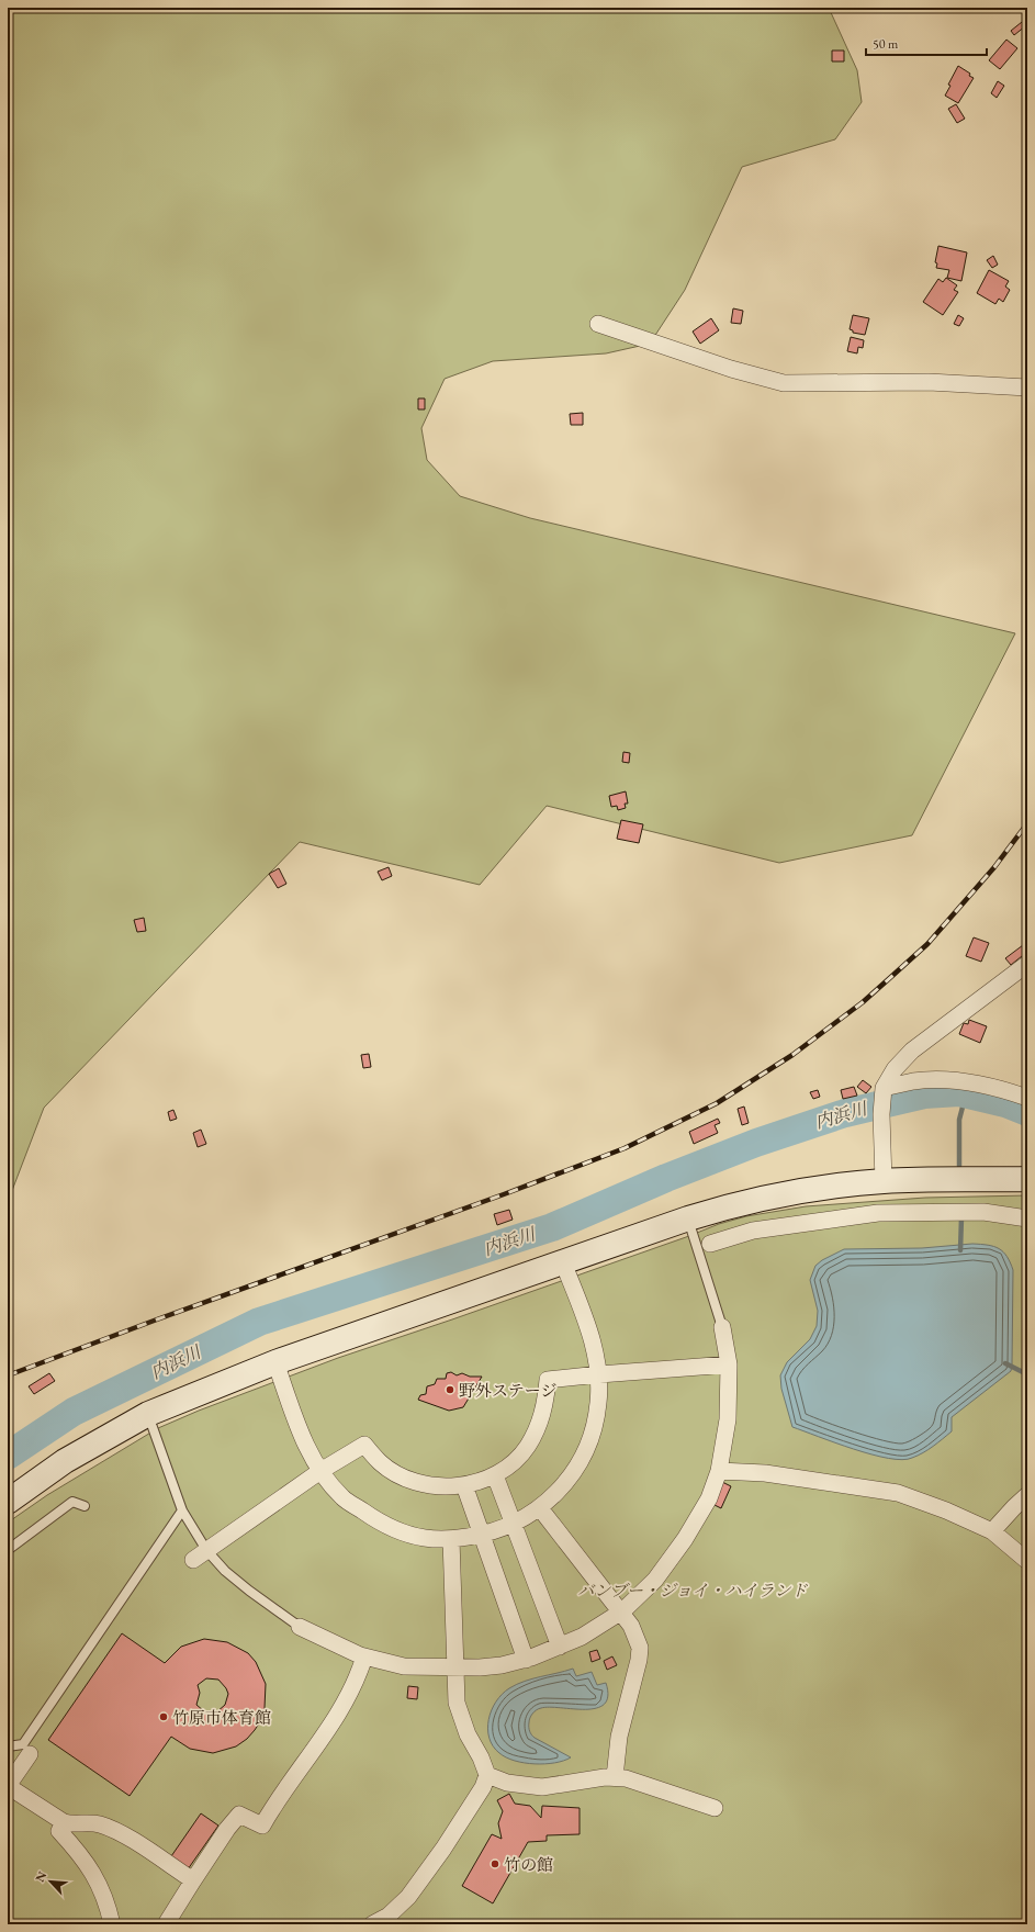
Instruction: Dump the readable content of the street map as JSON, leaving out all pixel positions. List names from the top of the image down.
{
  "water": ["内浜川"],
  "parks": ["バンブー・ジョイ・ハイランド"],
  "places": ["野外ステージ", "竹原市体育館", "竹の館"],
  "scale_bar": "50 m",
  "north": "top left"
}
